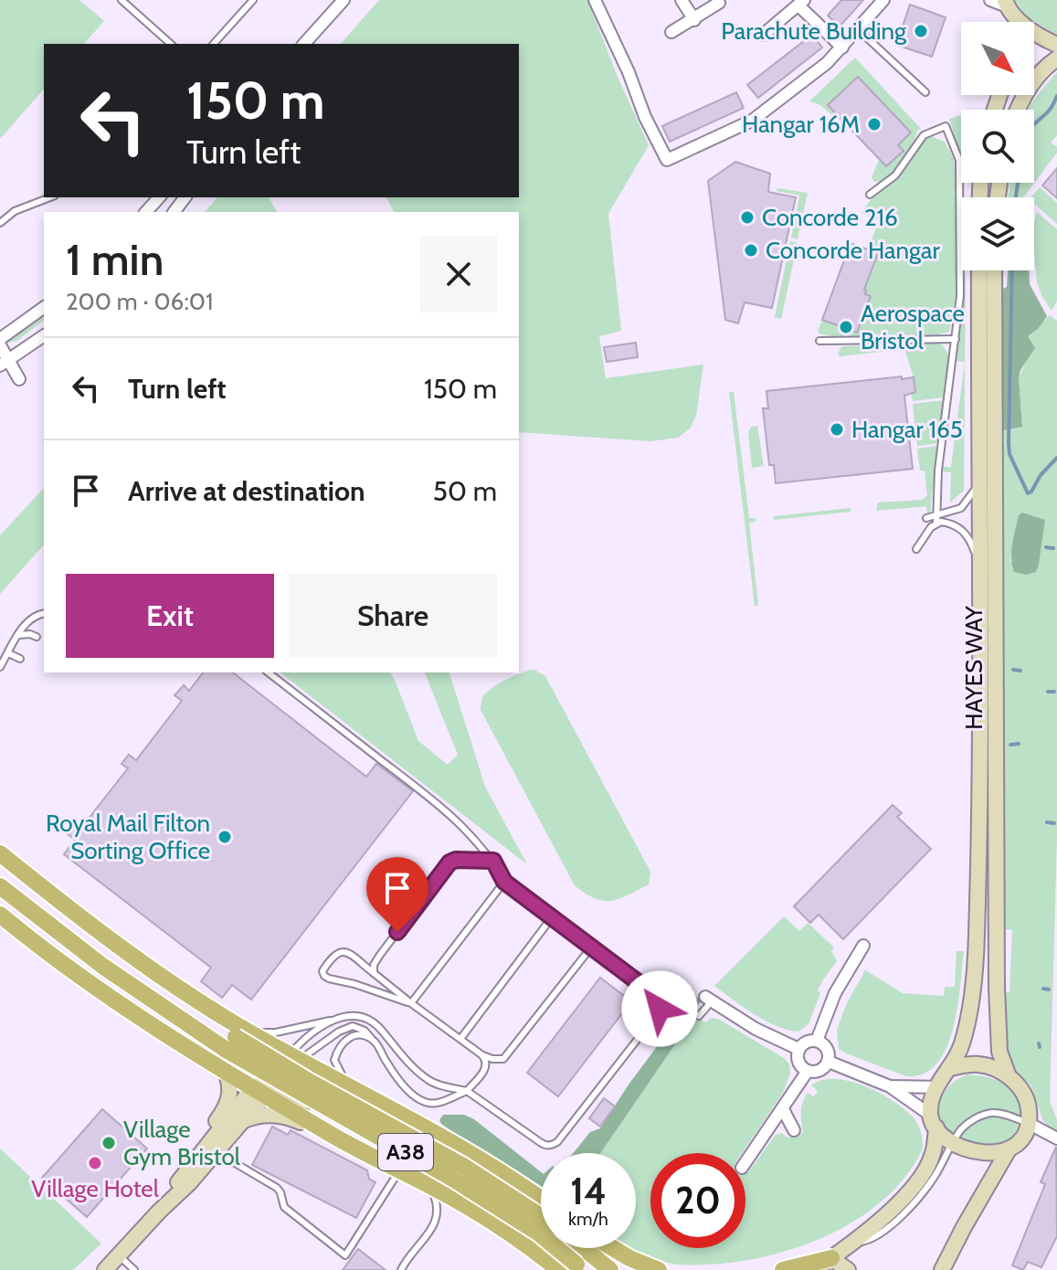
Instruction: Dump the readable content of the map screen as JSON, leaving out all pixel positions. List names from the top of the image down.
{
  "streets": {
    "main road": ["A38"],
    "street": ["HAYES WAY"]
  },
  "places": [
    "Parachute Building",
    "Hangar 16M",
    "Concorde 216",
    "Concorde Hangar",
    "Aerospace Bristol",
    "Hangar 165",
    "Royal Mail Filton Sorting Office",
    "Village Gym Bristol",
    "Village Hotel"
  ],
  "north": "bottom right",
  "page": {
    "turn": ["150 m", "Turn left"],
    "heading": ["1 min", "200 m · 06:01"],
    "list": [
      {
        "name": "Turn left",
        "value": "150 m"
      },
      {
        "name": "Arrive at destination",
        "value": "50 m"
      }
    ],
    "buttons": ["Exit", "Share"],
    "speed": "14 km/h",
    "limit": "20"
  }
}
